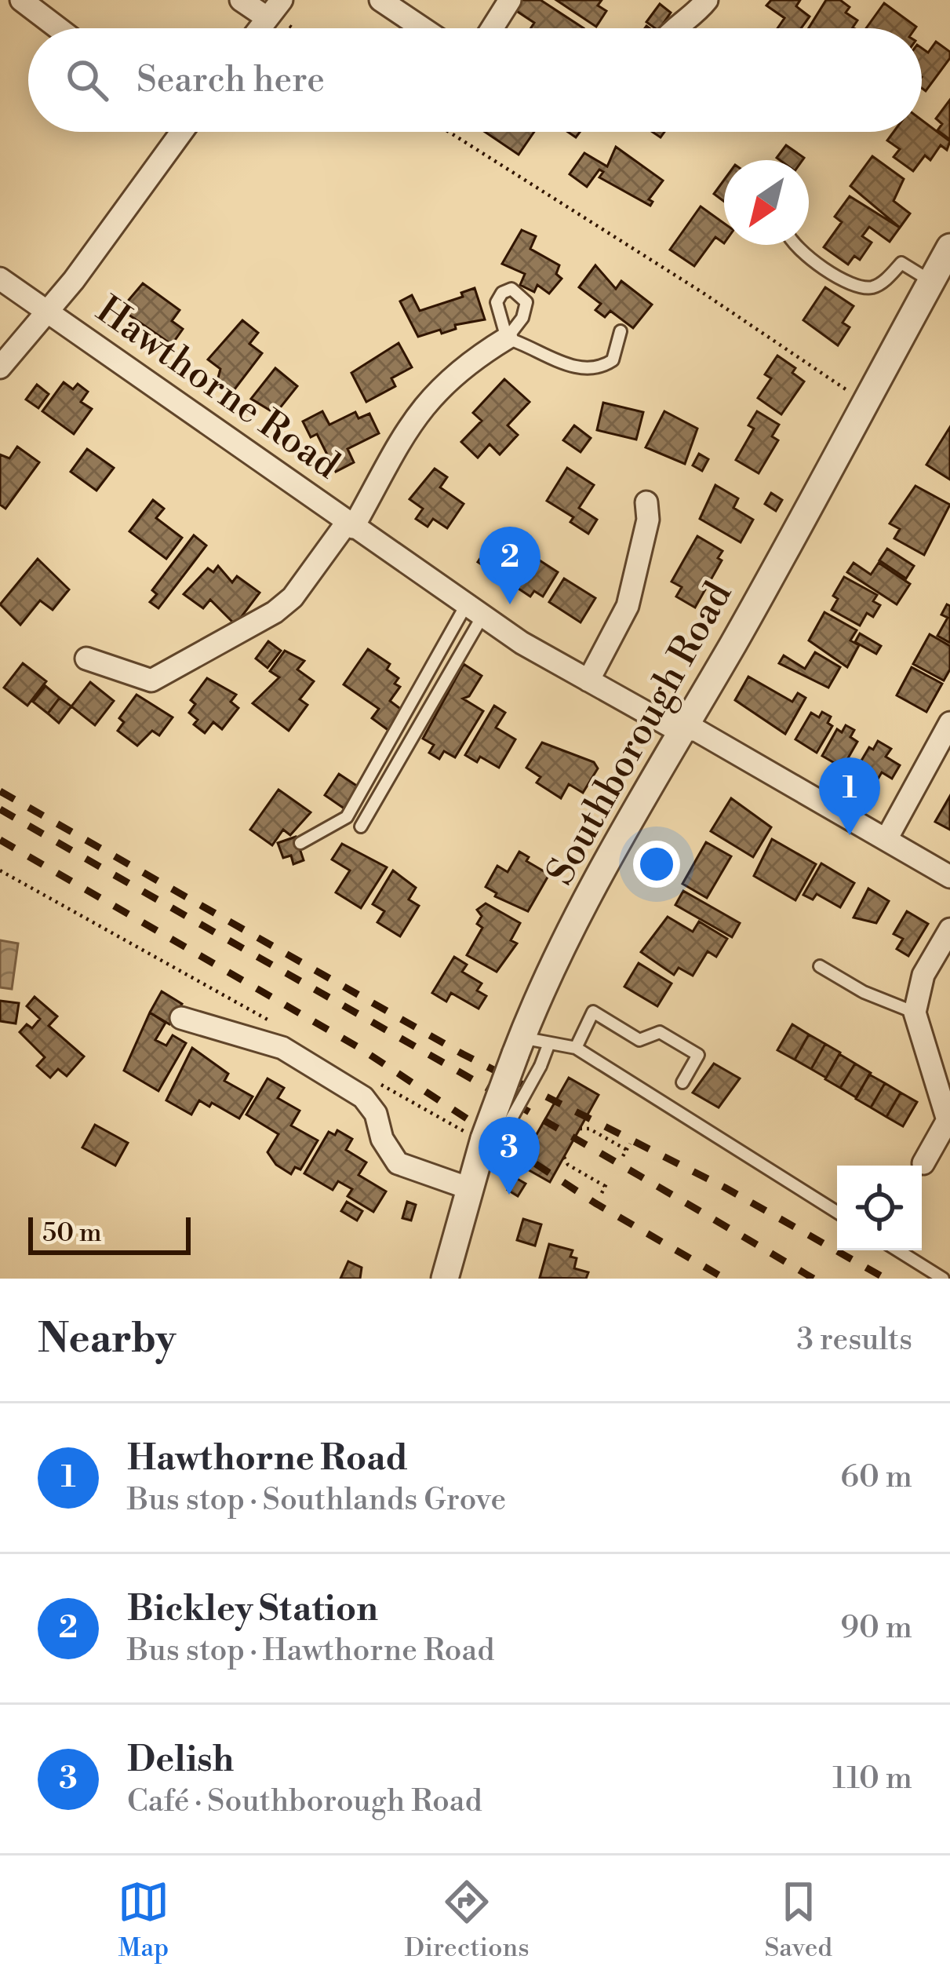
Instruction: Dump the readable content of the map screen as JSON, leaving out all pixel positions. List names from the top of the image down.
{
  "streets": {
    "street": ["Hawthorne Road", "Southborough Road"]
  },
  "crossings": [
    ["Hawthorne Road", "Southborough Road"]
  ],
  "scale_bar": "50 m",
  "north": "bottom left",
  "page": {
    "search": "Search here",
    "pins": ["2", "1", "3"],
    "scale": "50 m",
    "heading": ["Nearby", "3 results"],
    "list": [
      {
        "mark": "1",
        "name": "Hawthorne Road",
        "note": "Bus stop · Southlands Grove",
        "value": "60 m"
      },
      {
        "mark": "2",
        "name": "Bickley Station",
        "note": "Bus stop · Hawthorne Road",
        "value": "90 m"
      },
      {
        "mark": "3",
        "name": "Delish",
        "note": "Café · Southborough Road",
        "value": "110 m"
      }
    ],
    "nav": ["Map", "Directions", "Saved"]
  }
}
